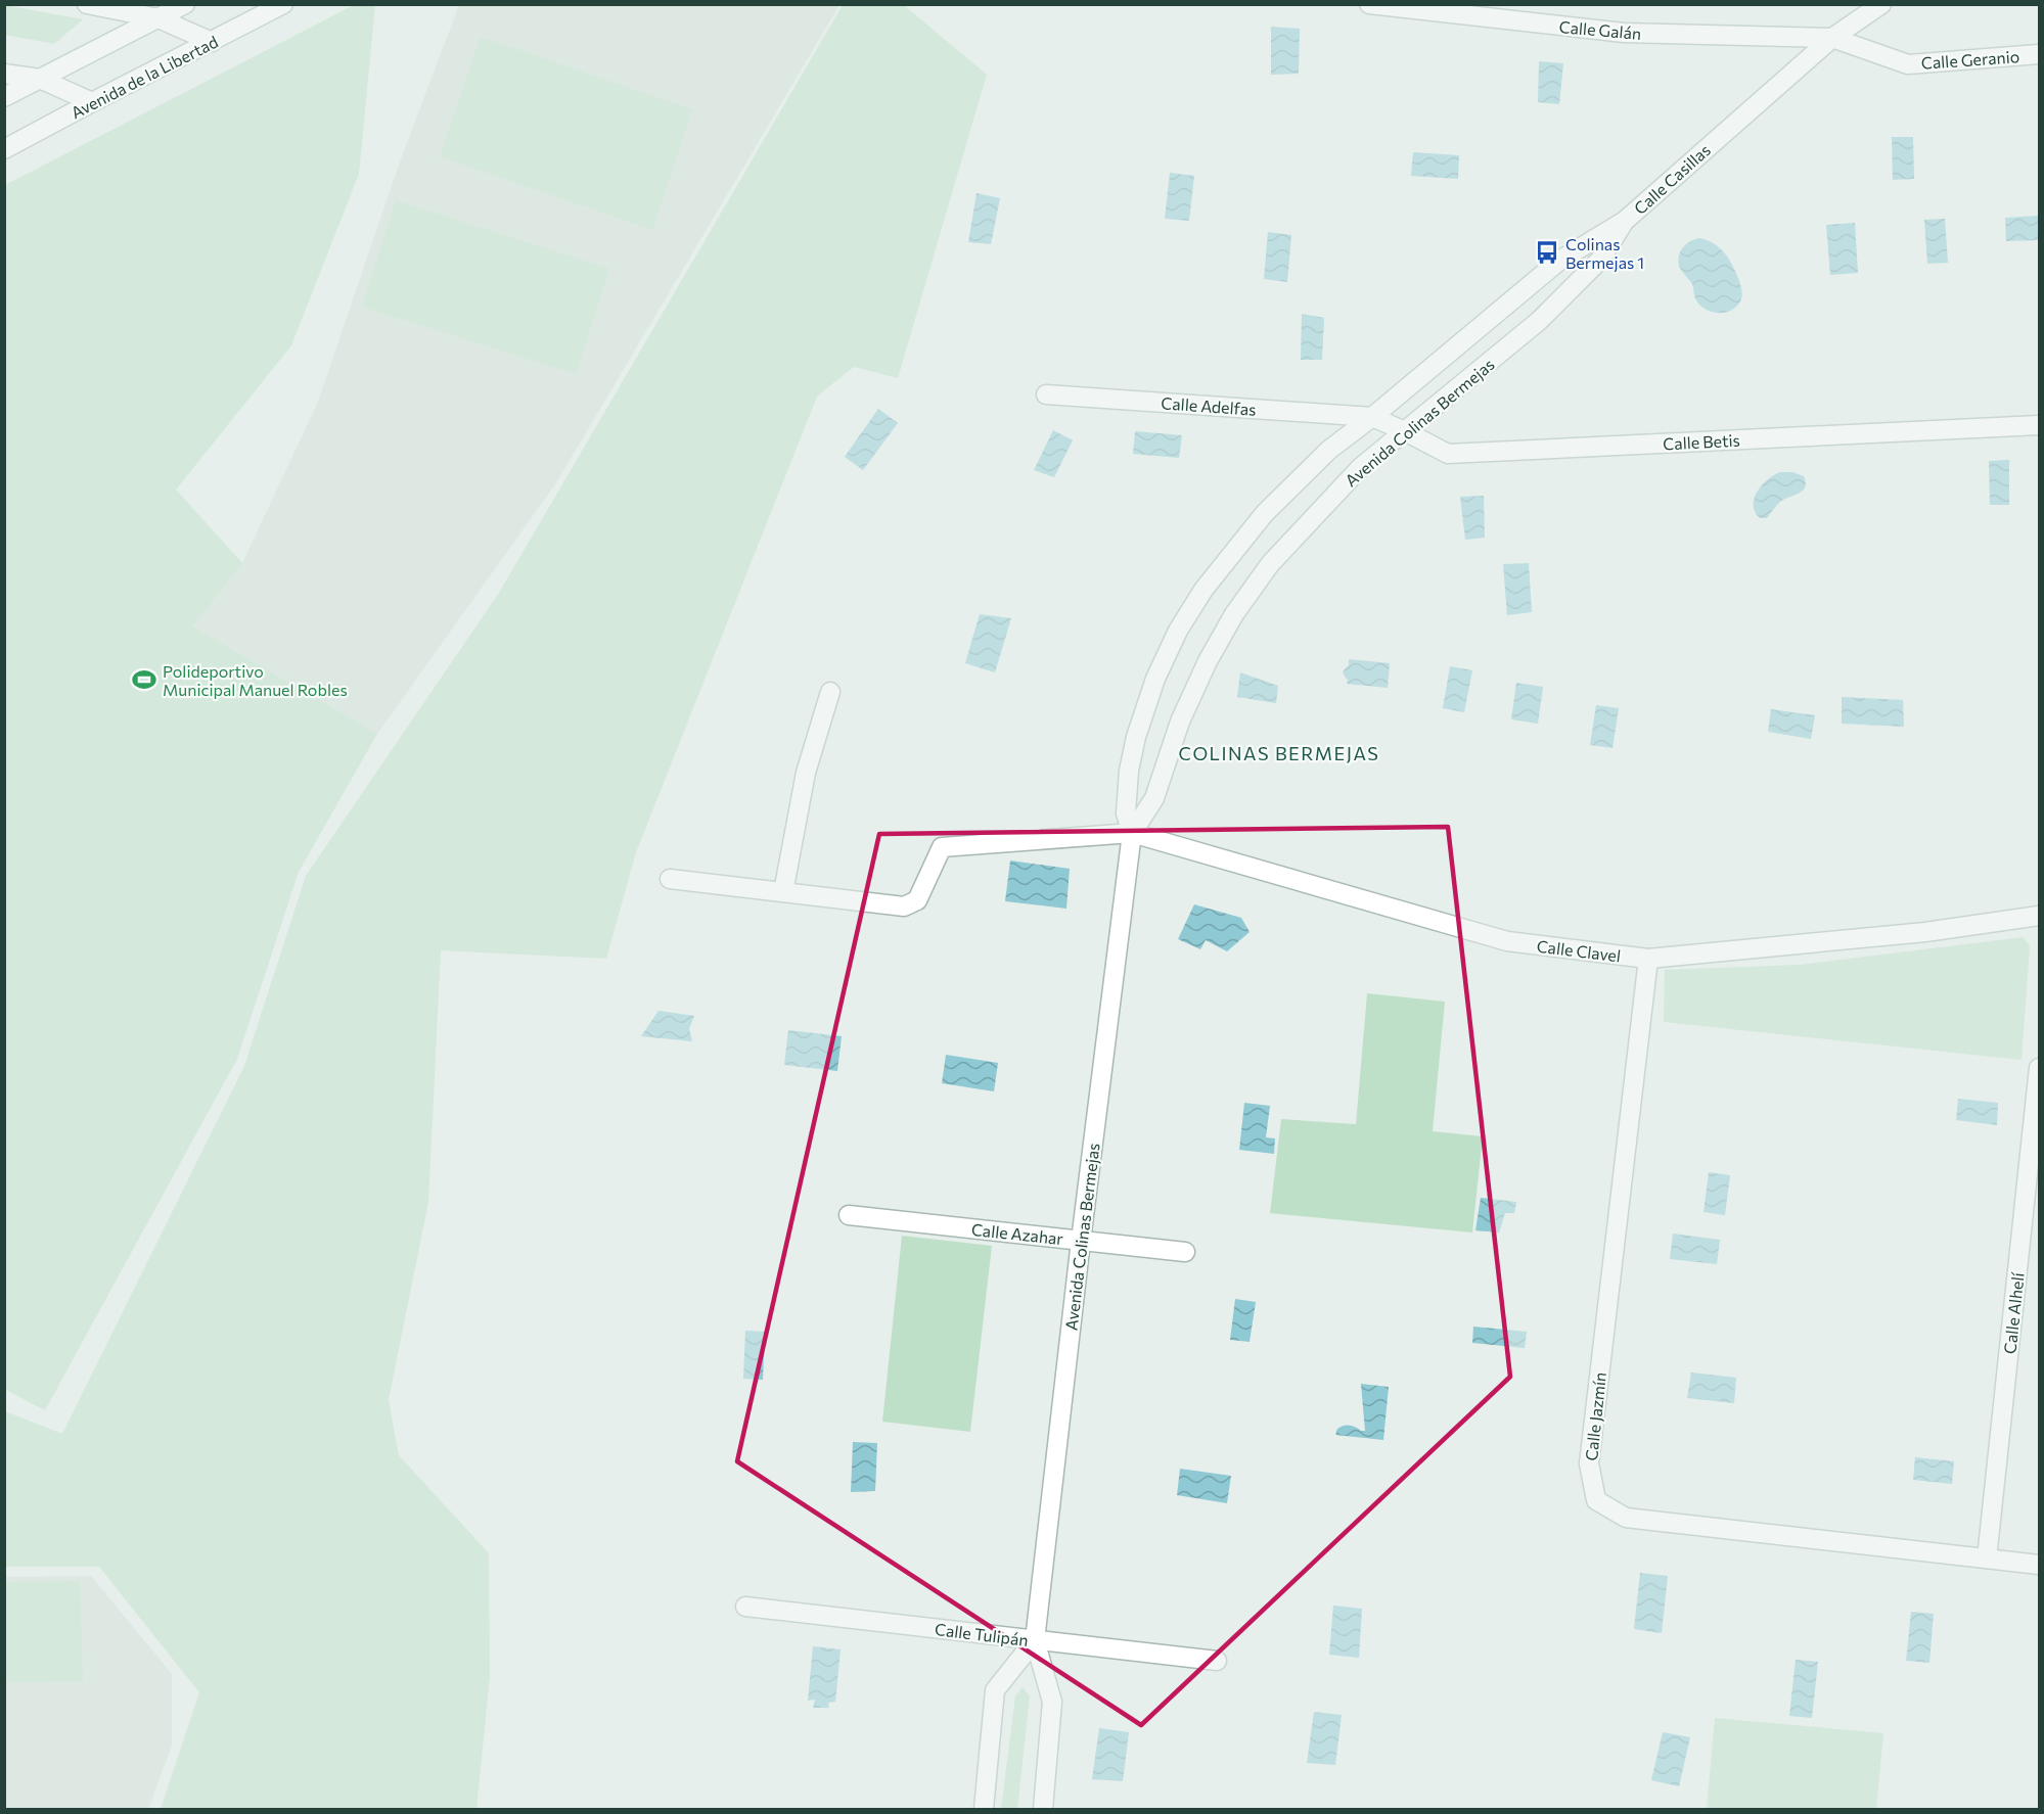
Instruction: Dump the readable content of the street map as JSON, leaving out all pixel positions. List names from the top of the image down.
{
  "streets": {
    "street": [
      "Calle Galán",
      "Calle Geranio",
      "Avenida de la Libertad",
      "Calle Casillas",
      "Calle Adelfas",
      "Avenida Colinas Bermejas",
      "Calle Betis",
      "Calle Clavel",
      "Calle Azahar",
      "Calle Alhelí",
      "Calle Jazmín",
      "Calle Tulipán"
    ]
  },
  "crossings": [
    ["Calle Galán", "Calle Geranio"],
    ["Calle Galán", "Calle Casillas"],
    ["Calle Geranio", "Calle Casillas"],
    ["Calle Casillas", "Calle Adelfas"],
    ["Calle Casillas", "Avenida Colinas Bermejas"],
    ["Calle Casillas", "Calle Betis"],
    ["Calle Adelfas", "Avenida Colinas Bermejas"],
    ["Calle Adelfas", "Calle Betis"],
    ["Avenida Colinas Bermejas", "Calle Betis"],
    ["Avenida Colinas Bermejas", "Calle Clavel"],
    ["Avenida Colinas Bermejas", "Calle Azahar"],
    ["Avenida Colinas Bermejas", "Calle Tulipán"],
    ["Calle Clavel", "Calle Jazmín"],
    ["Calle Alhelí", "Calle Jazmín"]
  ],
  "districts": ["COLINAS BERMEJAS"],
  "places": {
    "bus stop": ["Colinas Bermejas 1"],
    "sports": ["Polideportivo Municipal Manuel Robles"]
  }
}
